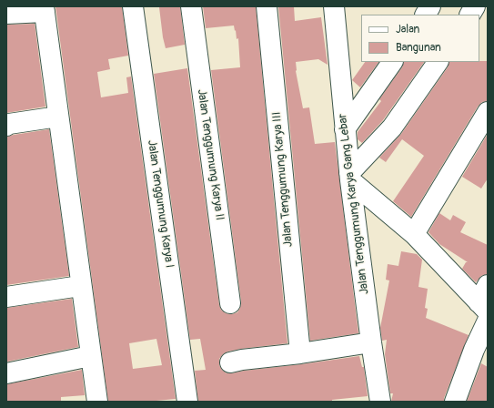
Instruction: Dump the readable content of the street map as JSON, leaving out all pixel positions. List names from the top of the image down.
{
  "streets": {
    "street": [
      "Jalan Tenggumung Karya II",
      "Jalan Tenggumung Karya III",
      "Jalan Tenggumung Karya I",
      "Jalan Tenggumung Karya Gang Lebar"
    ]
  },
  "legend": ["Jalan", "Bangunan"]
}
